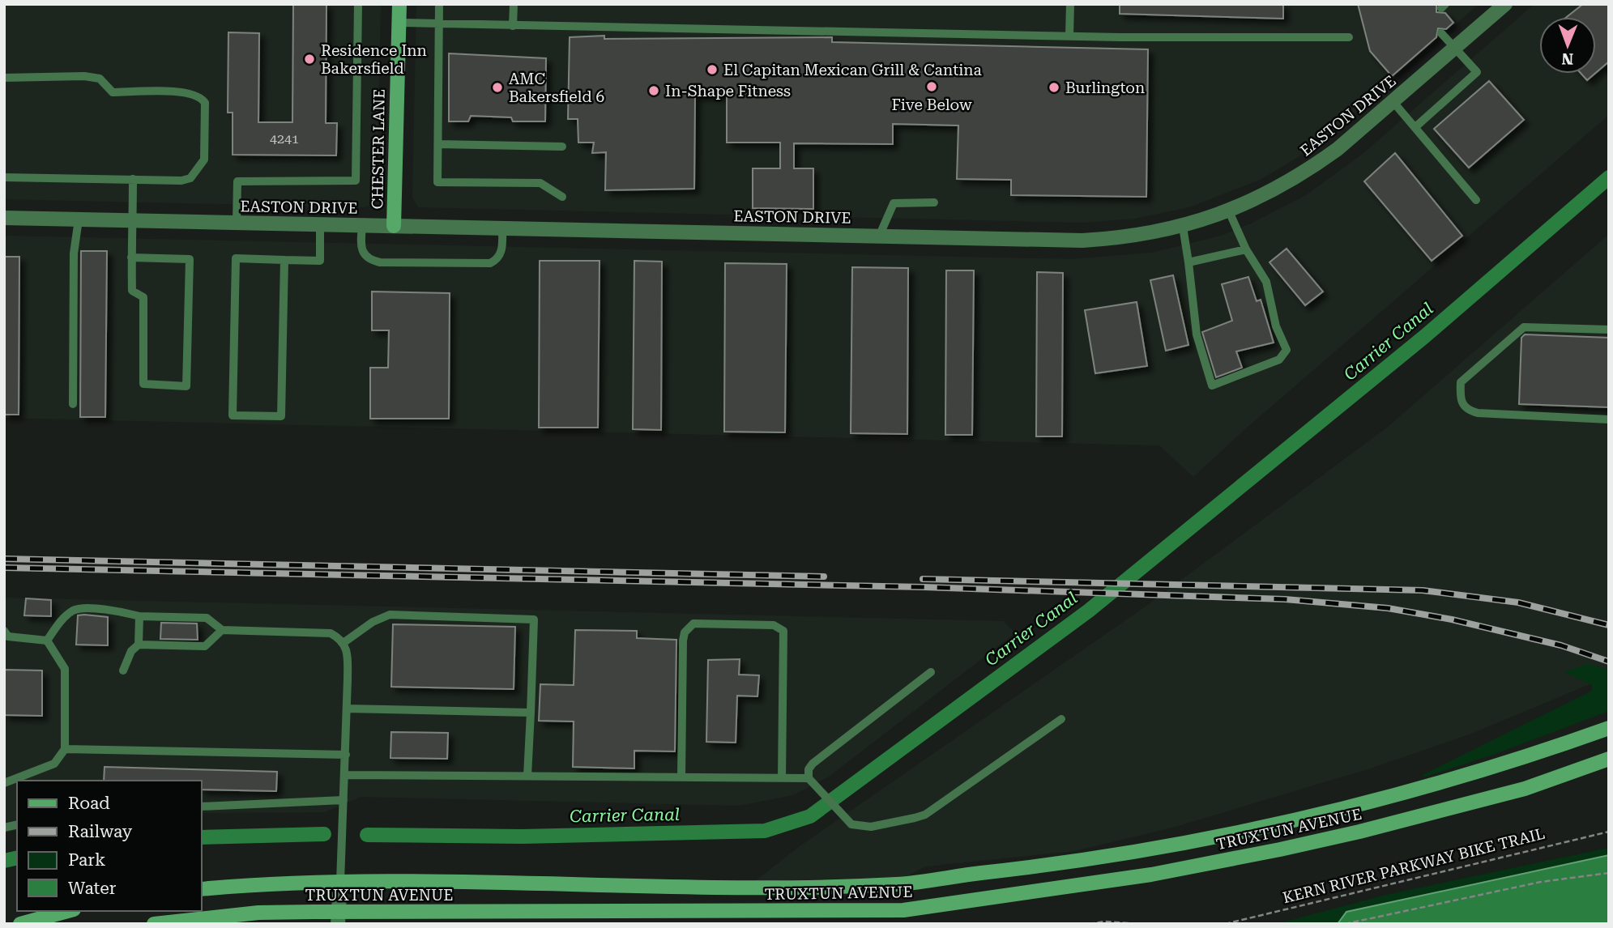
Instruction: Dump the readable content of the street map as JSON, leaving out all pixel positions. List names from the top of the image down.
{
  "streets": {
    "main road": ["CHESTER LANE", "TRUXTUN AVENUE"],
    "street": ["EASTON DRIVE"],
    "path": ["KERN RIVER PARKWAY BIKE TRAIL"]
  },
  "crossings": [
    ["EASTON DRIVE", "CHESTER LANE"]
  ],
  "water": ["Carrier Canal"],
  "places": [
    "Residence Inn Bakersfield",
    "El Capitan Mexican Grill & Cantina",
    "Five Below",
    "AMC Bakersfield 6",
    "Burlington",
    "In-Shape Fitness"
  ],
  "house_numbers": ["4241"],
  "legend": [
    "Road",
    "Railway",
    "Park",
    "Water"
  ],
  "north": "bottom"
}
